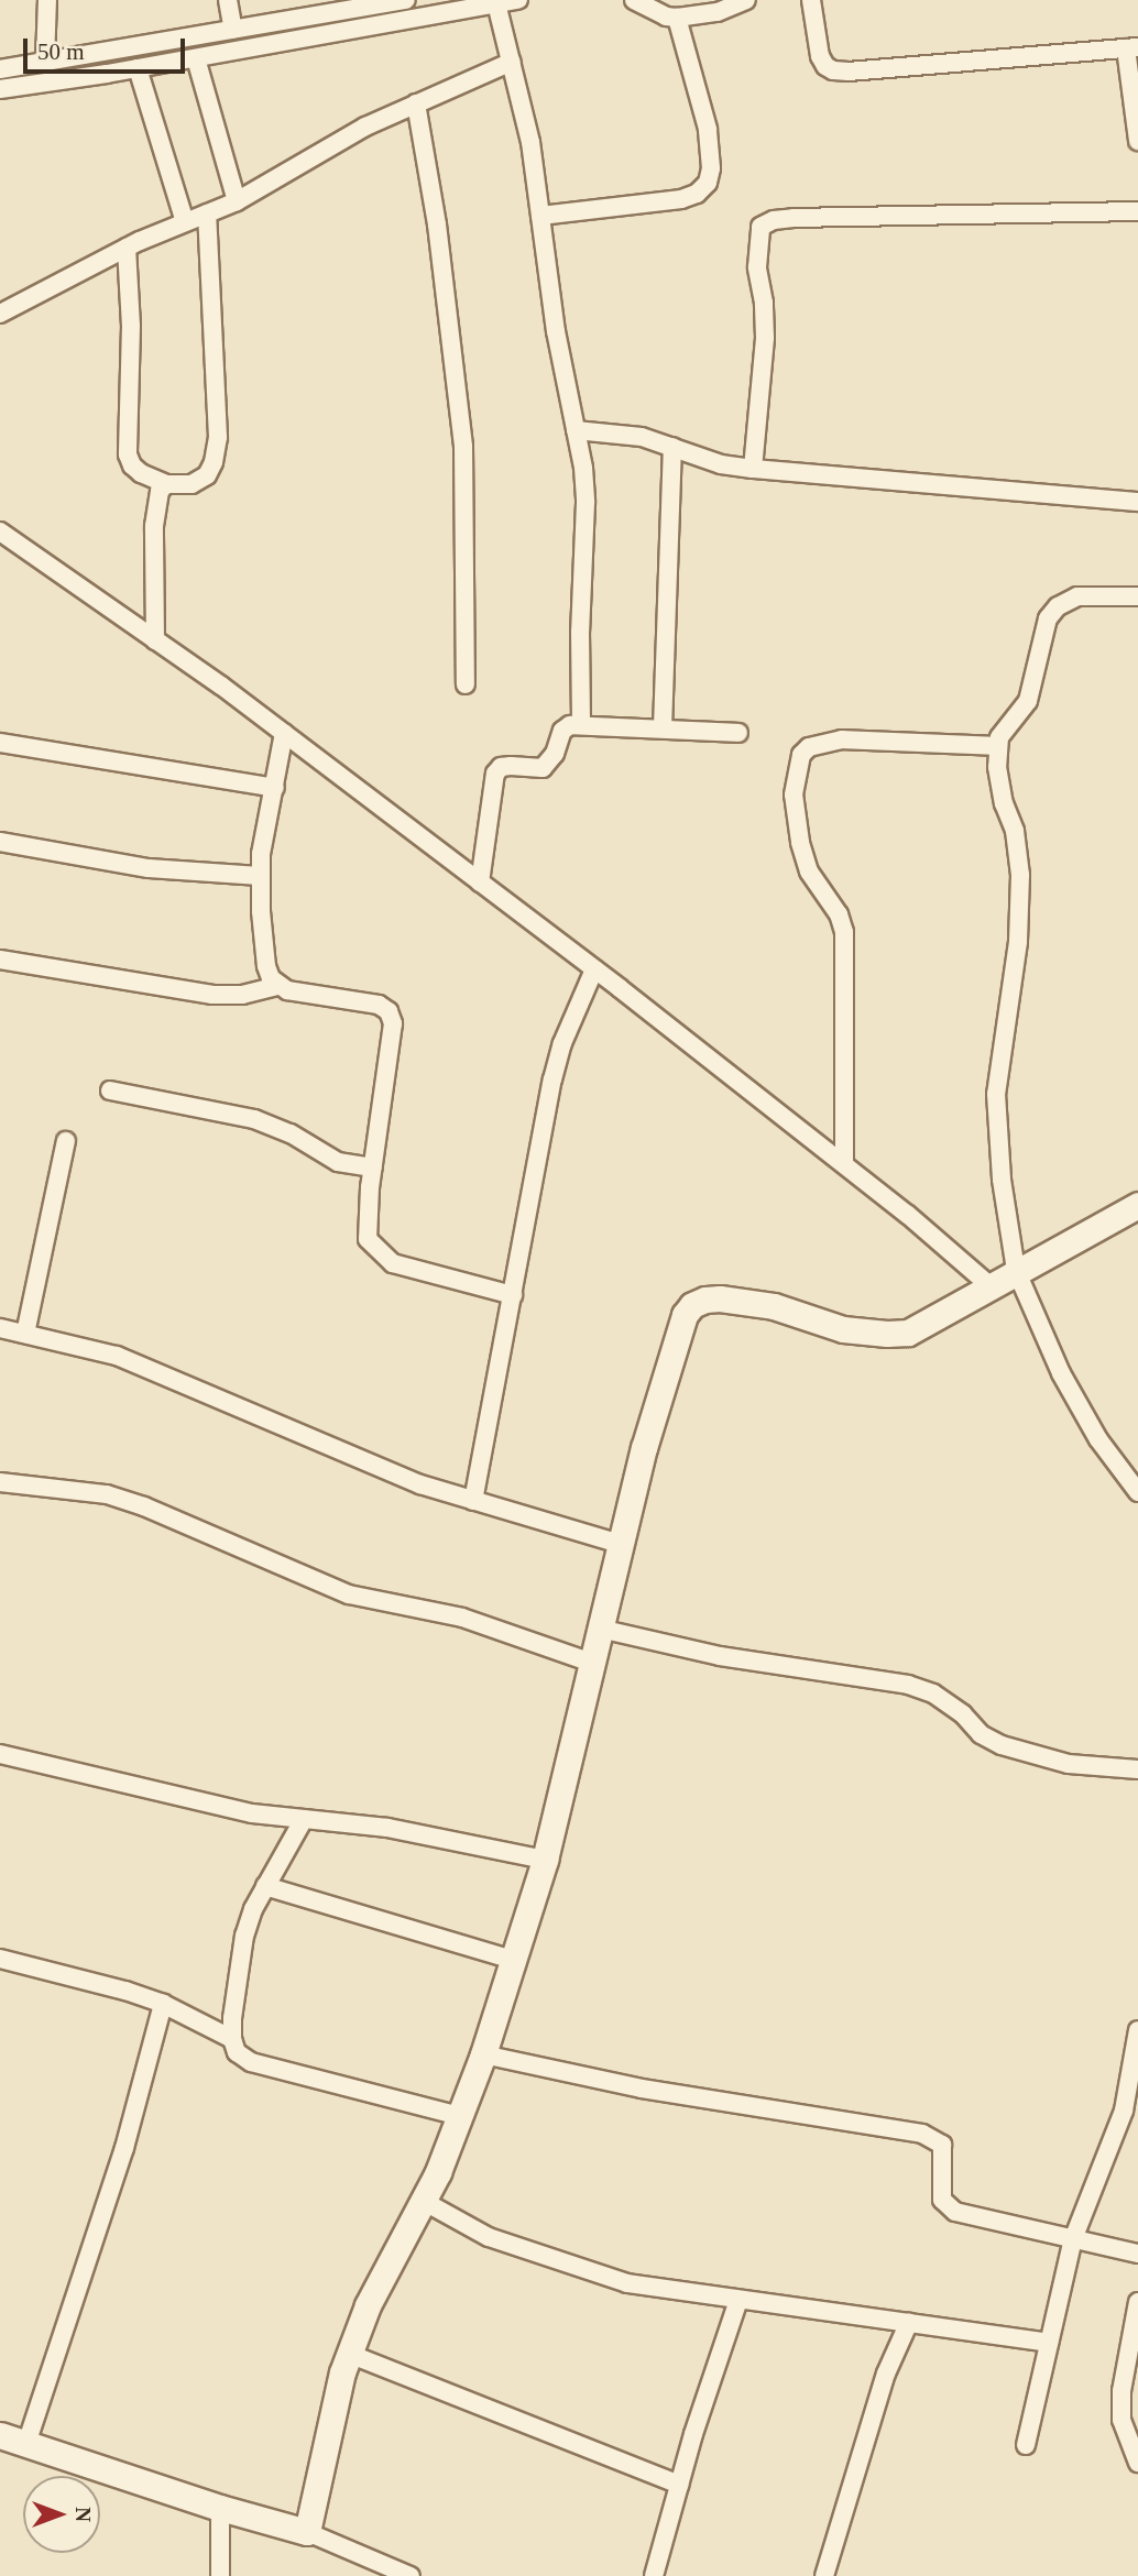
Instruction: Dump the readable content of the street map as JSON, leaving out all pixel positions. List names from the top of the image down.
{
  "scale_bar": "50 m",
  "north": "right"
}
